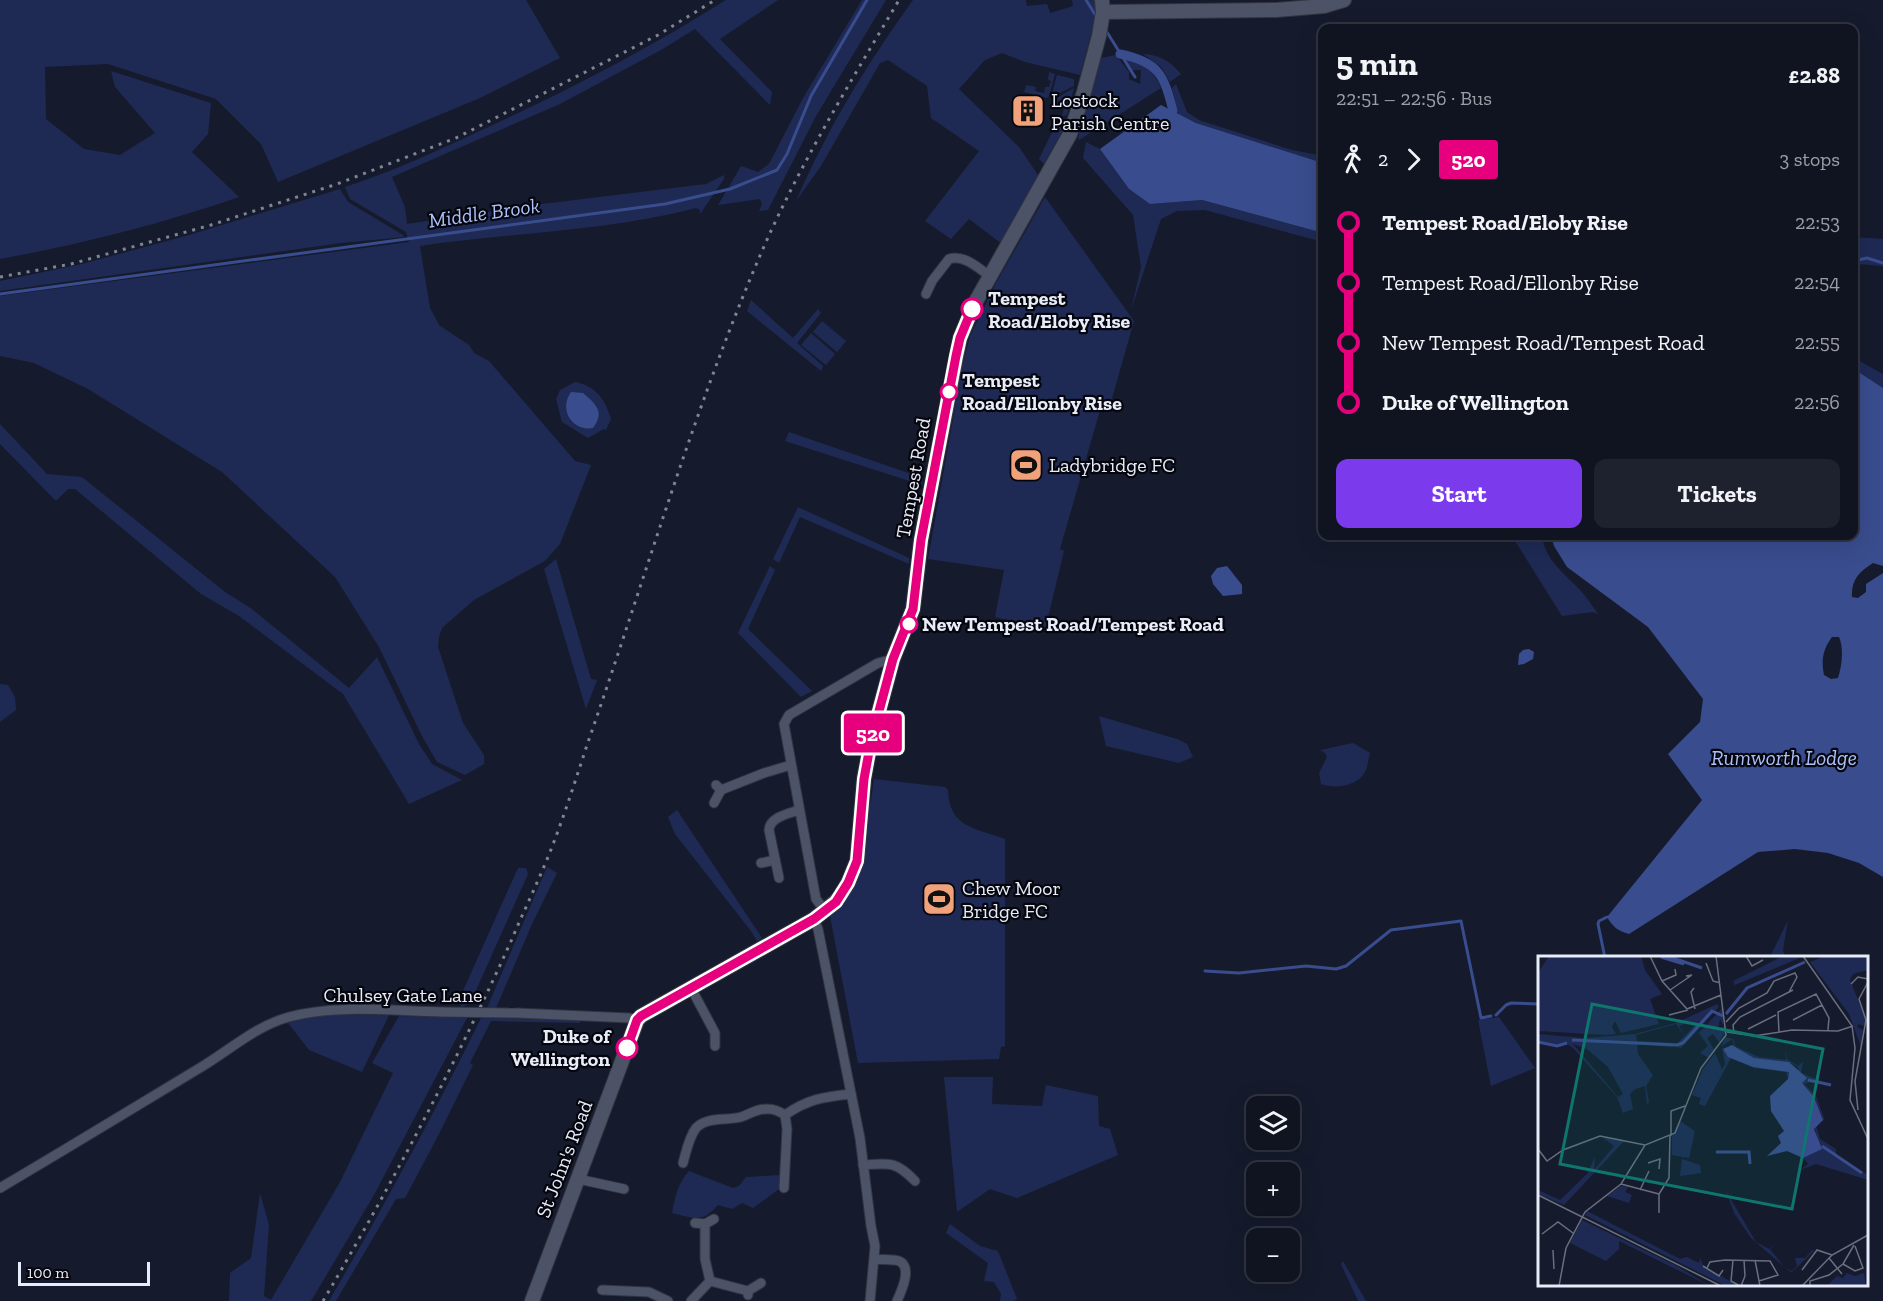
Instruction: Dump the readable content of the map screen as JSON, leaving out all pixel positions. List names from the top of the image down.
{
  "streets": {
    "street": ["Tempest Road", "Chulsey Gate Lane", "St John's Road"]
  },
  "crossings": [
    ["Chulsey Gate Lane", "St John's Road"]
  ],
  "water": ["Middle Brook", "Rumworth Lodge"],
  "places": {
    "building": ["Lostock Parish Centre"],
    "other": [
      "Tempest Road/Eloby Rise",
      "Tempest Road/Ellonby Rise",
      "New Tempest Road/Tempest Road",
      "Duke of Wellington"
    ],
    "sports": ["Ladybridge FC", "Chew Moor Bridge FC"]
  },
  "lines": ["bus line 520"],
  "scale_bar": "100 m",
  "page": {
    "on_map": "520",
    "heading": ["5 min", "22:51 – 22:56 · Bus", "£2.88"],
    "legs": ["2", "520", "3 stops"],
    "list": [
      {
        "name": "Tempest Road/Eloby Rise",
        "value": "22:53"
      },
      {
        "name": "Tempest Road/Ellonby Rise",
        "value": "22:54"
      },
      {
        "name": "New Tempest Road/Tempest Road",
        "value": "22:55"
      },
      {
        "name": "Duke of Wellington",
        "value": "22:56"
      }
    ],
    "buttons": ["Start", "Tickets"],
    "map_buttons": ["+", "−"],
    "scale": "100 m"
  }
}
